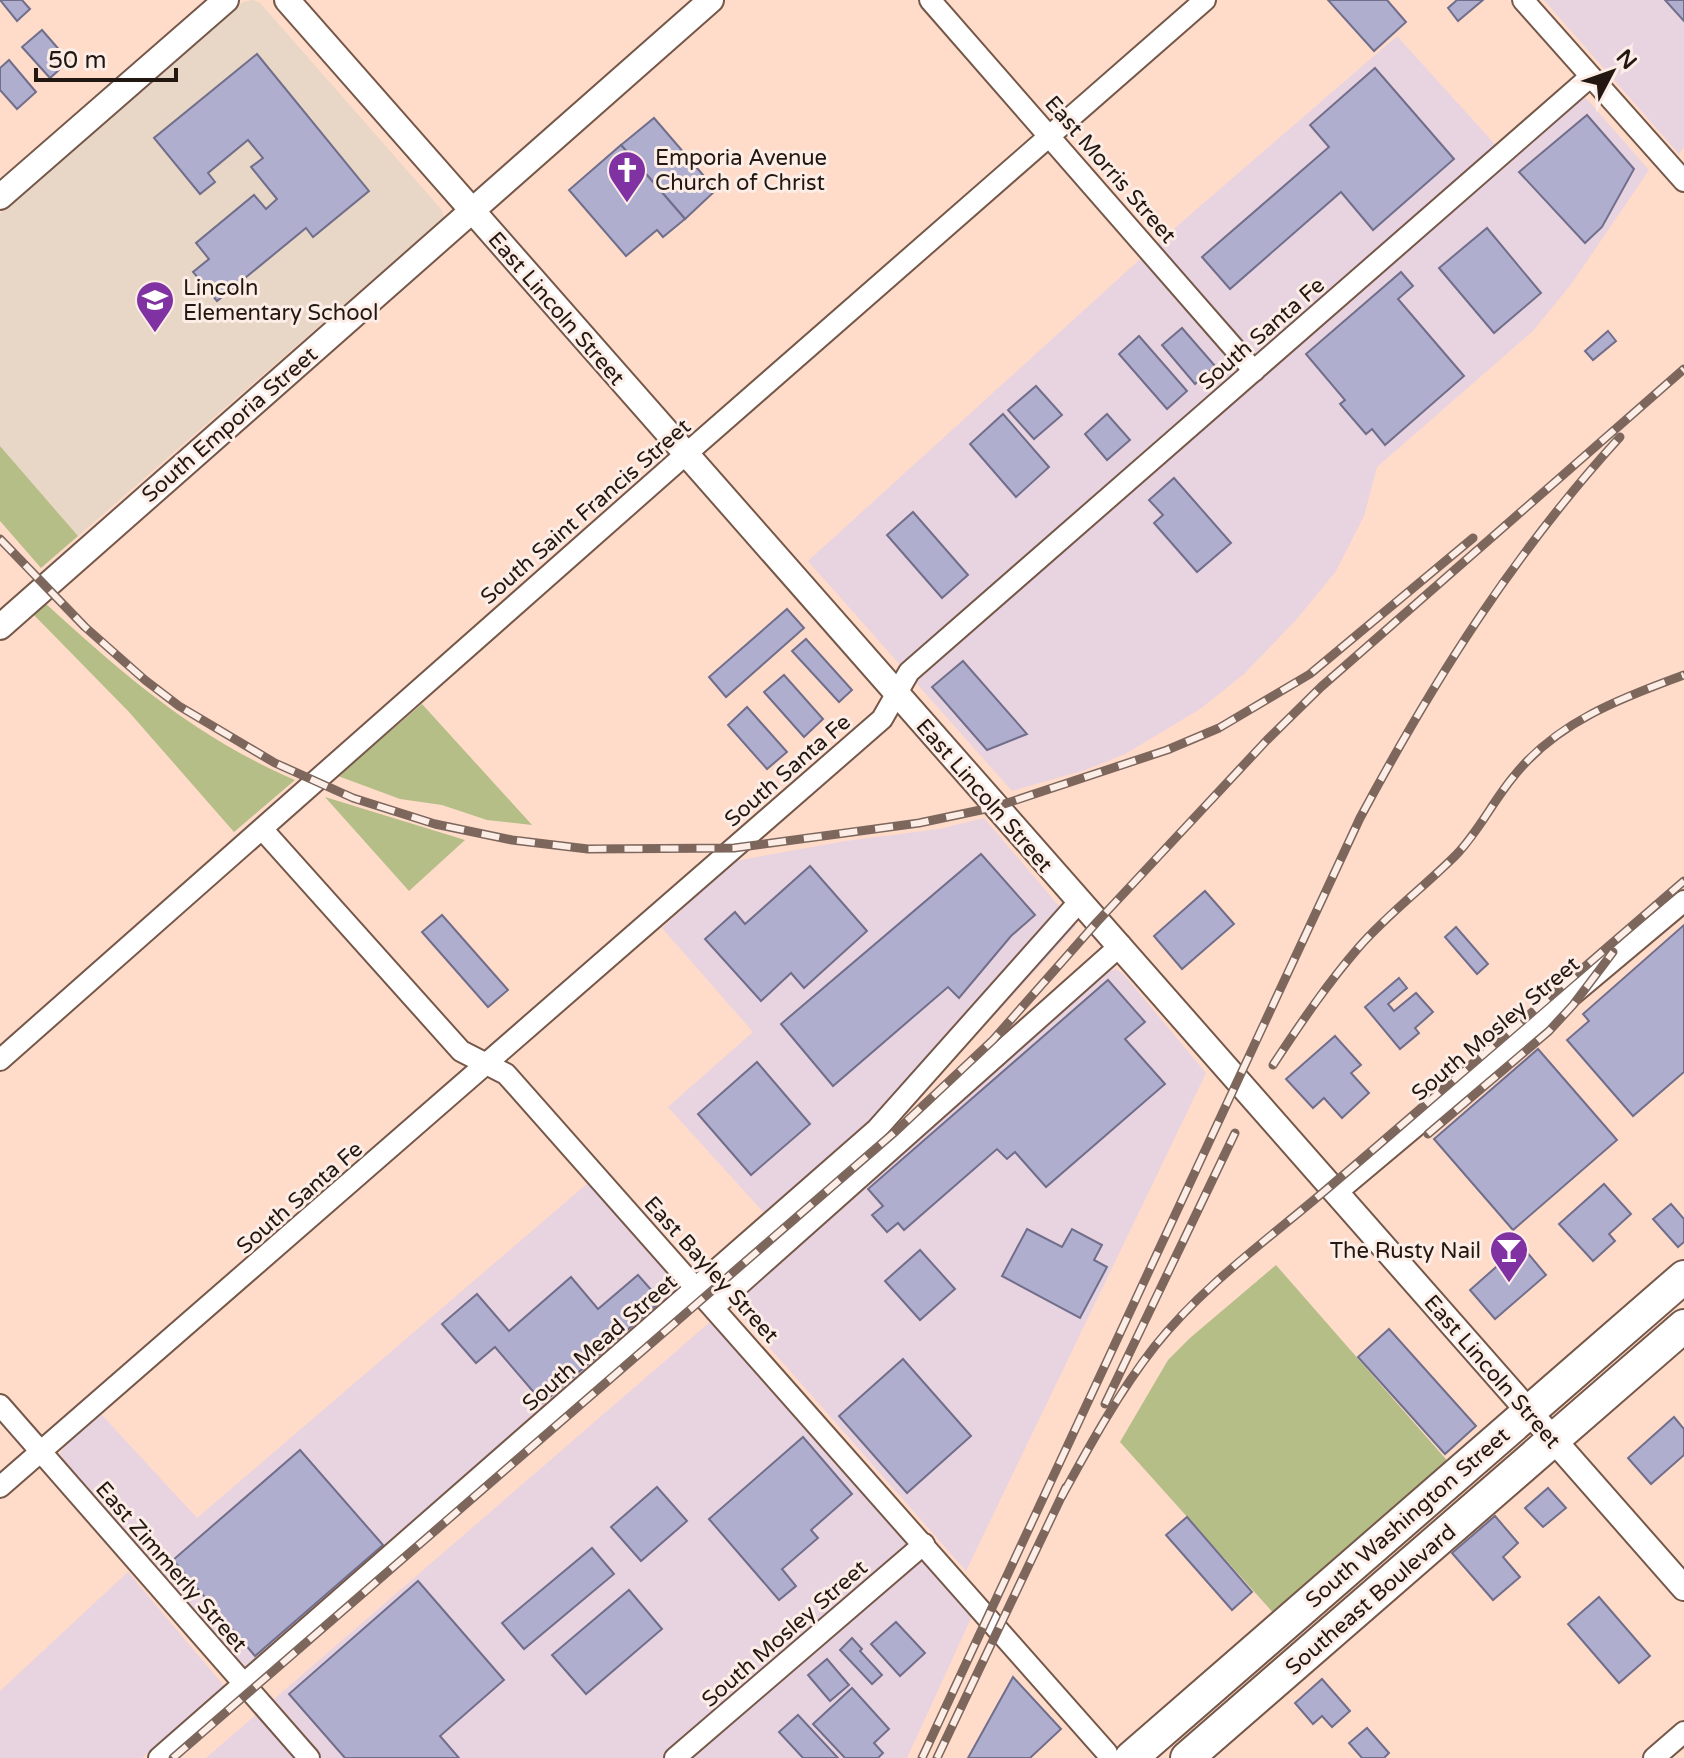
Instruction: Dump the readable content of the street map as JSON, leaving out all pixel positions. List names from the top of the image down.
{
  "streets": {
    "main road": ["South Washington Street", "Southeast Boulevard"],
    "street": [
      "East Morris Street",
      "East Lincoln Street",
      "South Santa Fe",
      "South Emporia Street",
      "South Saint Francis Street",
      "South Mosley Street",
      "East Bayley Street",
      "South Mead Street",
      "East Zimmerly Street"
    ]
  },
  "crossings": [
    ["East Morris Street", "South Santa Fe"],
    ["East Morris Street", "South Saint Francis Street"],
    ["East Lincoln Street", "South Santa Fe"],
    ["East Lincoln Street", "South Emporia Street"],
    ["East Lincoln Street", "South Saint Francis Street"],
    ["East Lincoln Street", "South Mosley Street"],
    ["East Lincoln Street", "South Mead Street"],
    ["East Lincoln Street", "South Washington Street"],
    ["East Lincoln Street", "Southeast Boulevard"],
    ["South Santa Fe", "East Bayley Street"],
    ["South Santa Fe", "East Zimmerly Street"],
    ["South Saint Francis Street", "East Bayley Street"],
    ["South Mosley Street", "East Bayley Street"],
    ["East Bayley Street", "South Mead Street"],
    ["South Mead Street", "East Zimmerly Street"]
  ],
  "places": {
    "church": ["Emporia Avenue Church of Christ"],
    "school or university": ["Lincoln Elementary School"],
    "bar": ["The Rusty Nail"]
  },
  "scale_bar": "50 m",
  "north": "top right"
}
